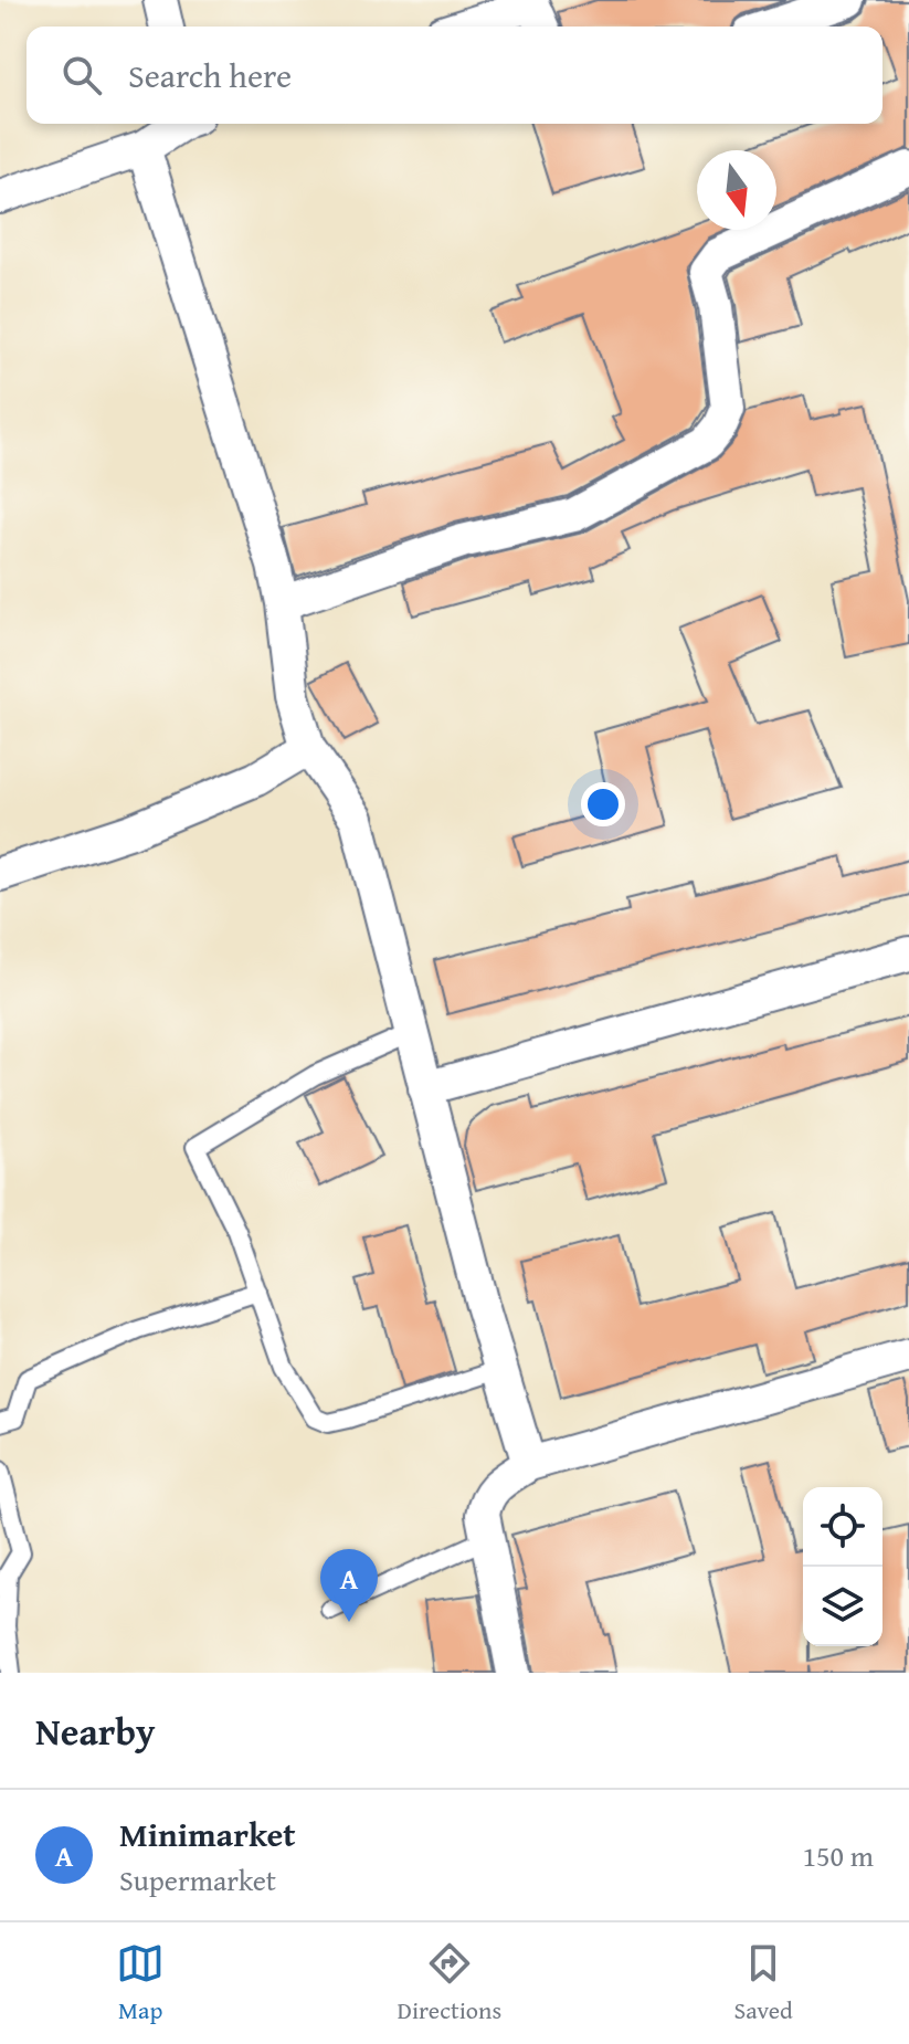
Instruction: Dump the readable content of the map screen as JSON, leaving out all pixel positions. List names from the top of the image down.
{
  "north": "bottom",
  "page": {
    "search": "Search here",
    "pins": "A",
    "heading": "Nearby",
    "list": [
      {
        "mark": "A",
        "name": "Minimarket",
        "note": "Supermarket",
        "value": "150 m"
      }
    ],
    "nav": ["Map", "Directions", "Saved"]
  }
}
